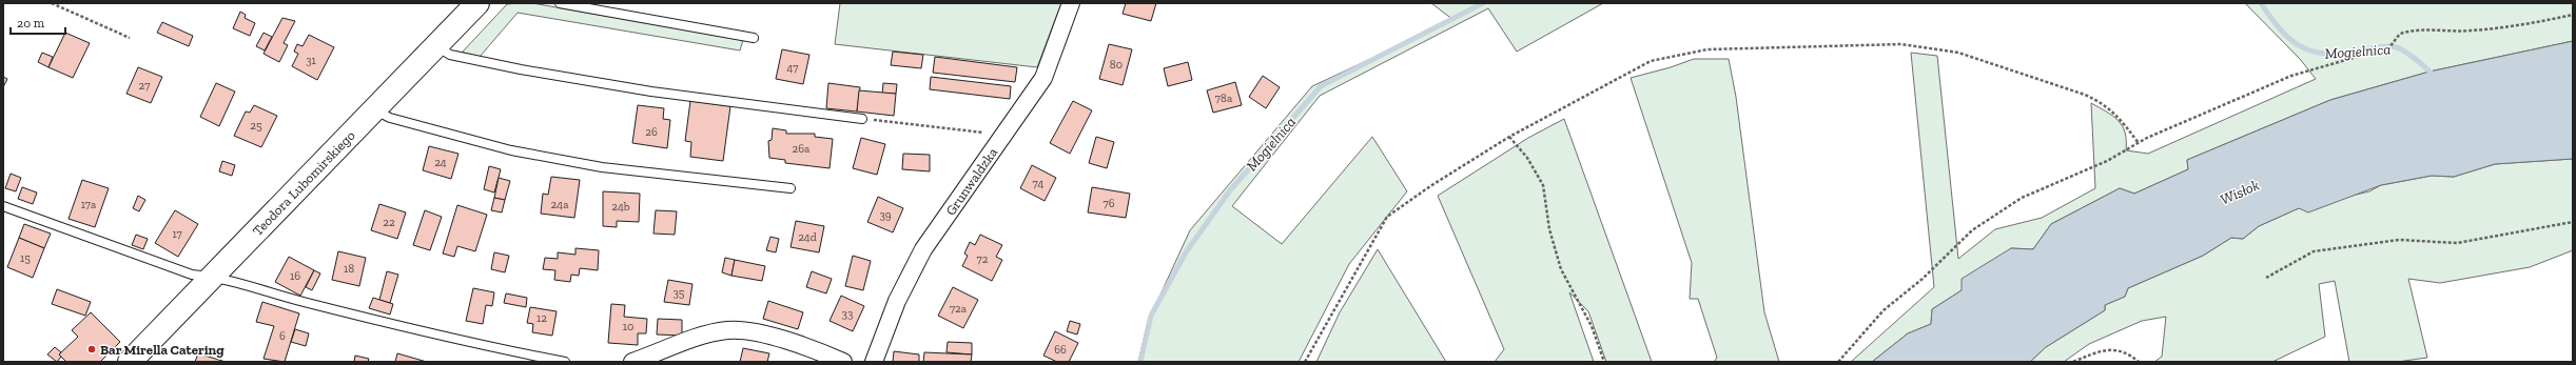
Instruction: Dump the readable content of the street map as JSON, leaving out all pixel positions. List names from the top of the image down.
{
  "streets": {
    "highway": ["Teodora Lubomirskiego"],
    "street": ["Grunwaldzka"]
  },
  "water": ["Mogielnica", "Wisłok"],
  "places": ["Bar Mirella Catering"],
  "house_numbers": [
    "31",
    "80",
    "47",
    "27",
    "78a",
    "25",
    "26",
    "26a",
    "24",
    "74",
    "76",
    "17a",
    "24a",
    "24b",
    "39",
    "22",
    "17",
    "24d",
    "15",
    "72",
    "18",
    "16",
    "35",
    "72a",
    "33",
    "12",
    "10",
    "6",
    "66"
  ],
  "scale_bar": "20 m"
}
